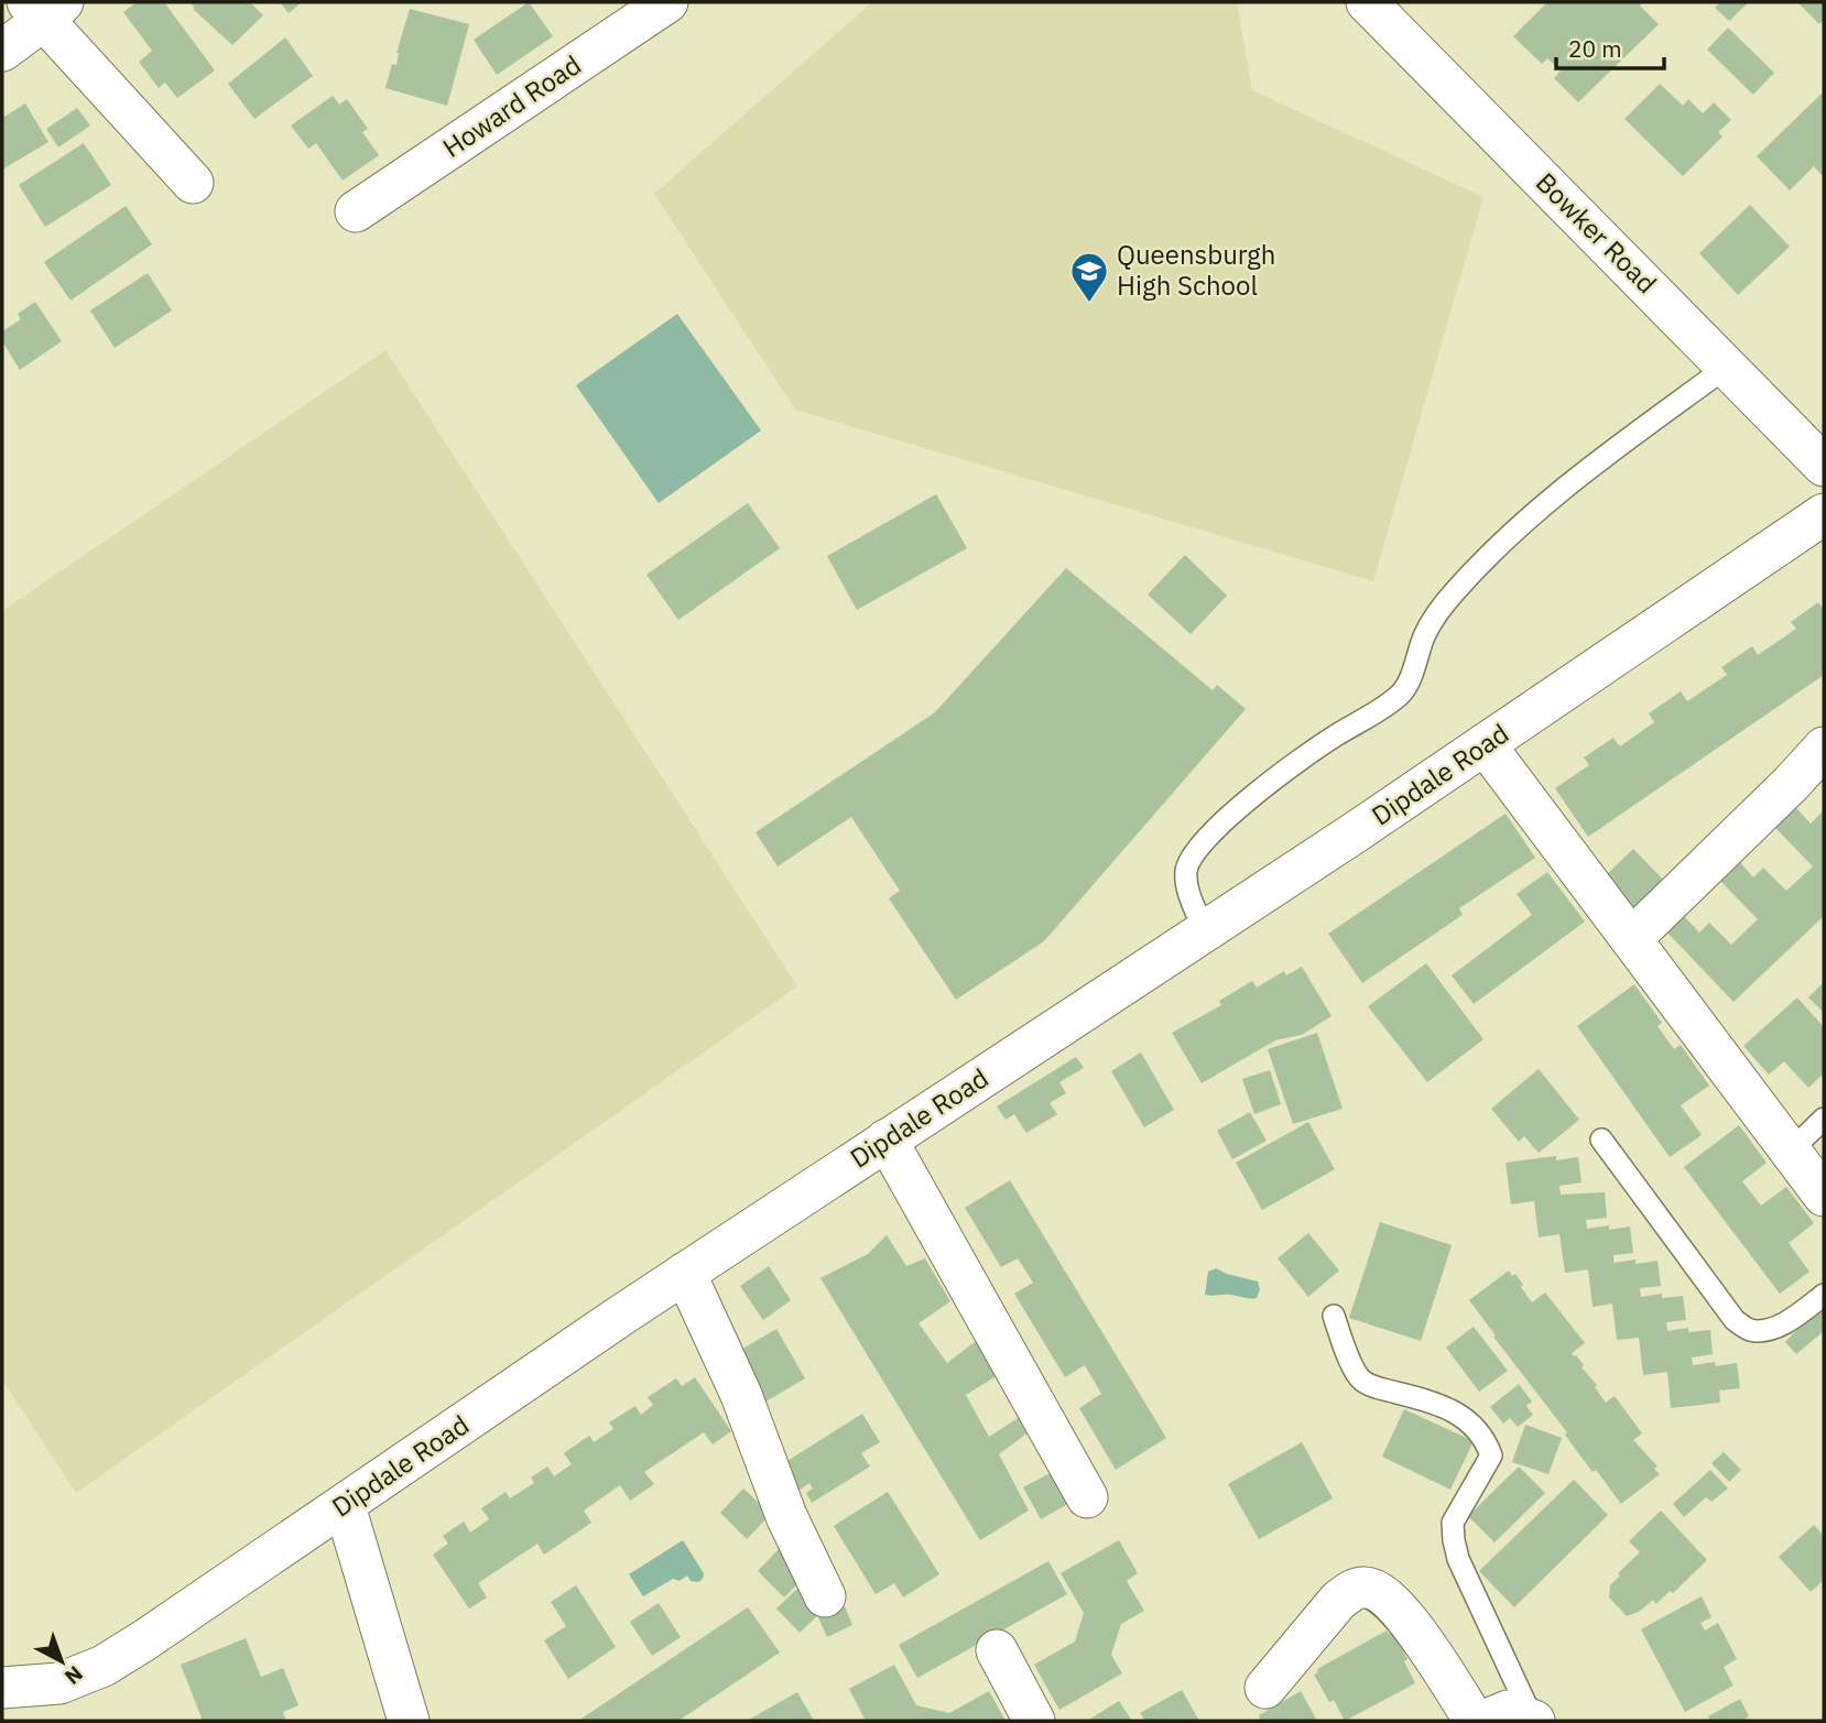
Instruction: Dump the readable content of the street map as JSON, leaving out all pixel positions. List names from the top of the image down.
{
  "streets": {
    "street": ["Howard Road", "Bowker Road", "Dipdale Road"]
  },
  "places": {
    "school or university": ["Queensburgh High School"]
  },
  "scale_bar": "20 m",
  "north": "bottom right"
}
